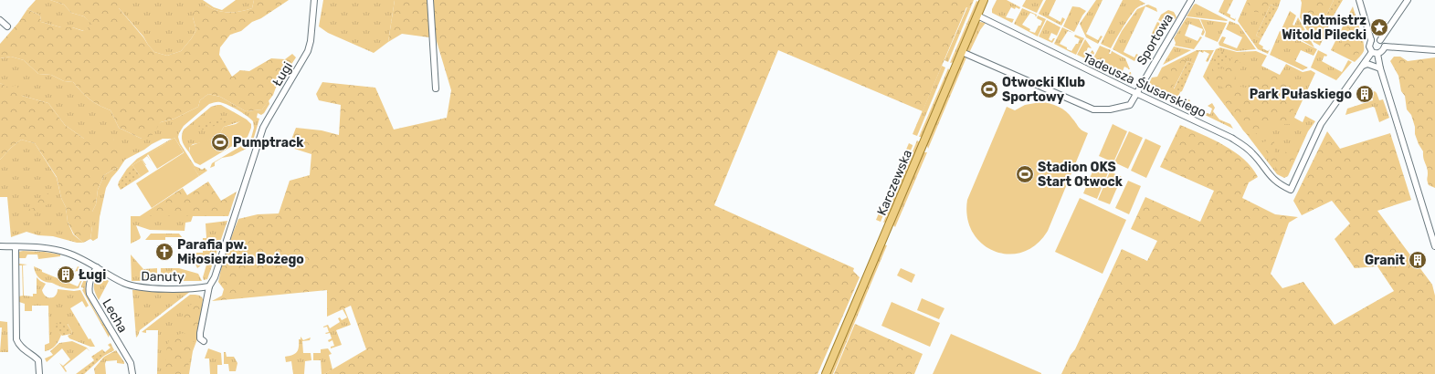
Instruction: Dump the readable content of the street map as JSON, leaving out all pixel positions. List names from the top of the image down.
{
  "streets": {
    "main road": ["Karczewska"],
    "street": [
      "Sportowa",
      "Ługi",
      "Tadeusza Ślusarskiego",
      "Danuty",
      "Lecha"
    ]
  },
  "crossings": [
    ["Sportowa", "Tadeusza Ślusarskiego"],
    ["Sportowa", "Karczewska"],
    ["Ługi", "Danuty"],
    ["Tadeusza Ślusarskiego", "Karczewska"],
    ["Danuty", "Lecha"]
  ],
  "places": {
    "place": ["Rotmistrz Witold Pilecki"],
    "sports": ["Otwocki Klub Sportowy", "Pumptrack", "Stadion OKS Start Otwock"],
    "building": ["Park Pułaskiego", "Granit", "Ługi"],
    "church": ["Parafia pw. Miłosierdzia Bożego"]
  }
}
